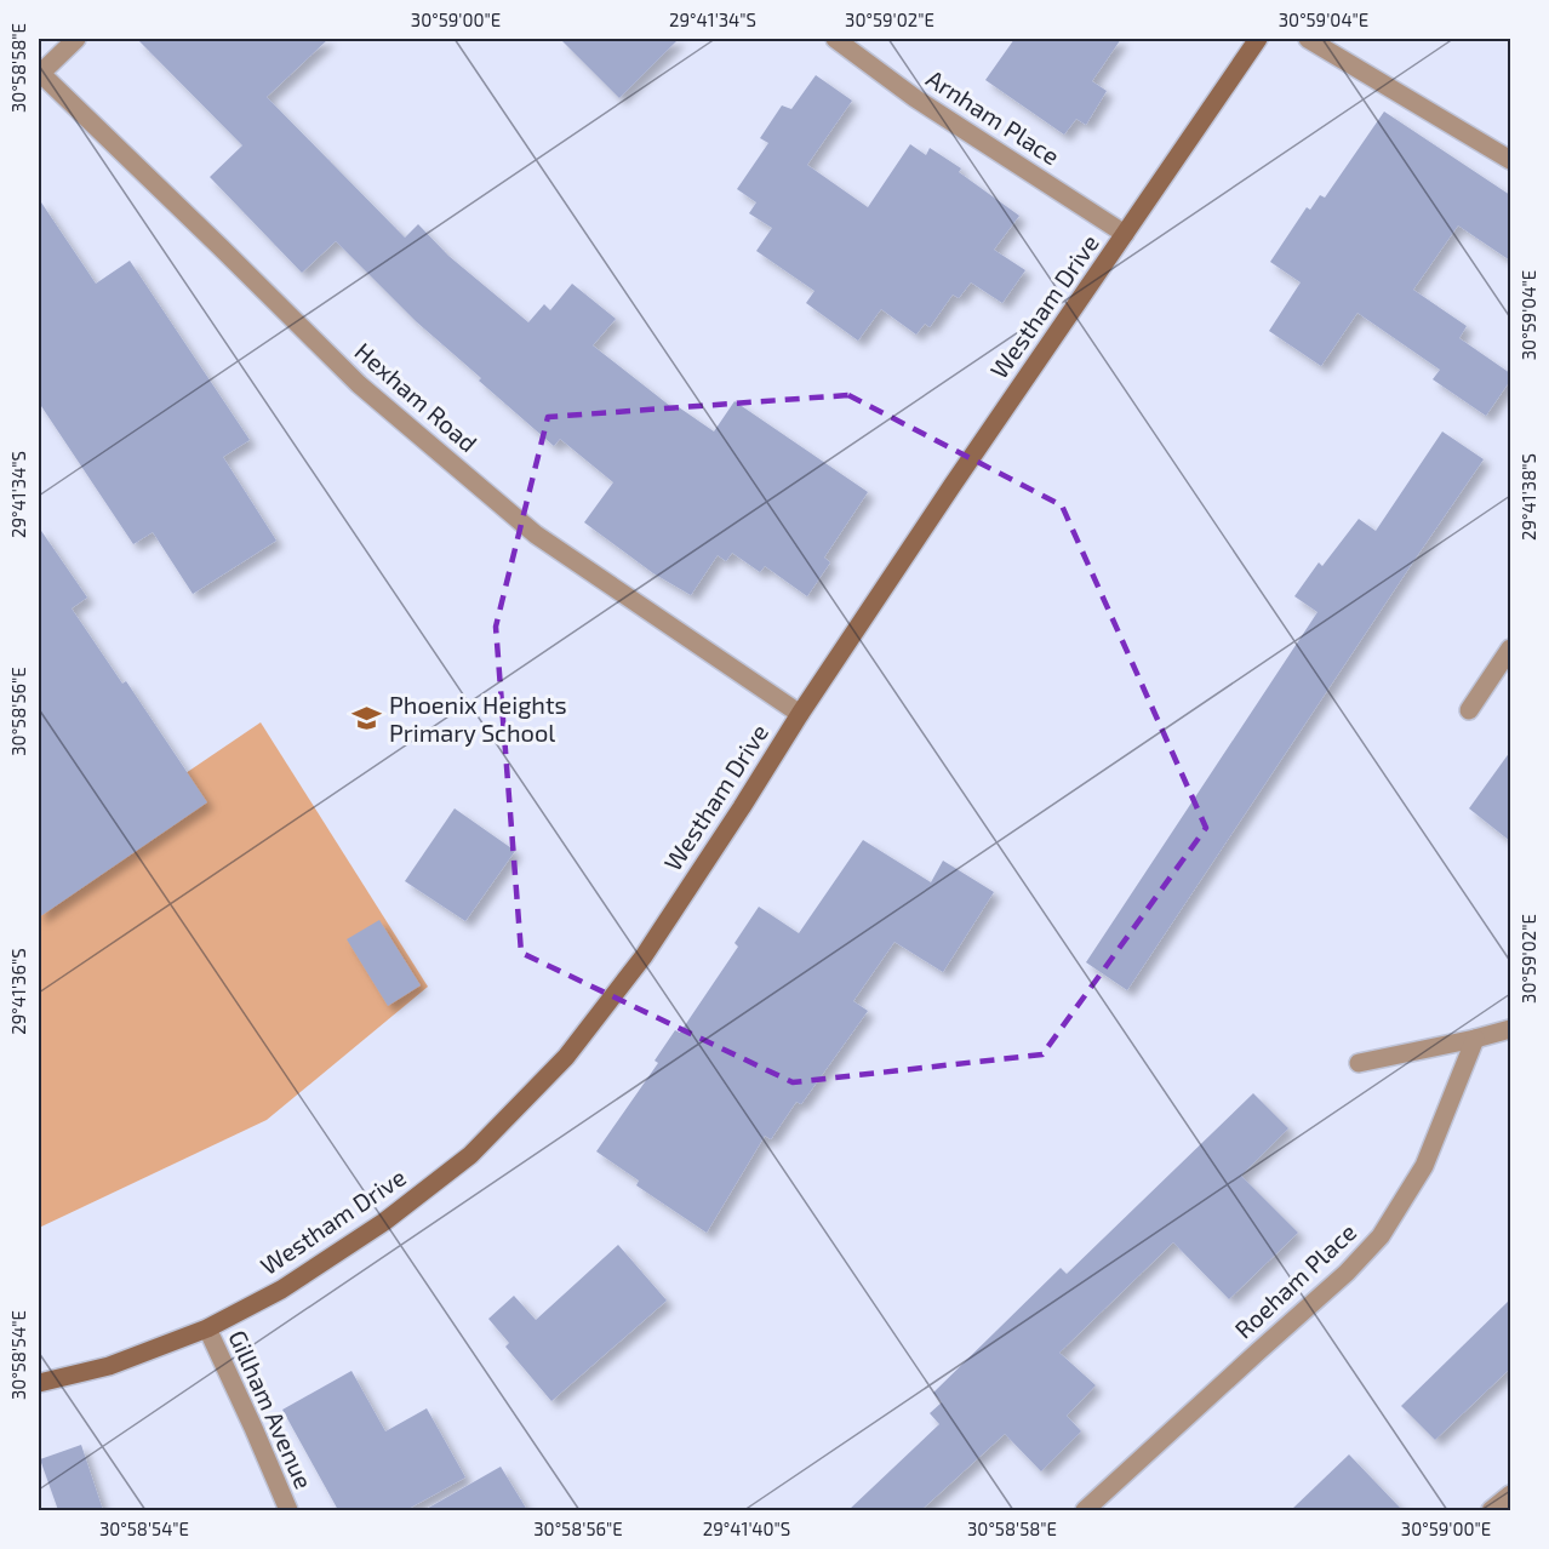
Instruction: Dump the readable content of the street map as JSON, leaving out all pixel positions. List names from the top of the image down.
{
  "streets": {
    "street": [
      "Arnham Place",
      "Westham Drive",
      "Hexham Road",
      "Roeham Place",
      "Gillham Avenue"
    ]
  },
  "crossings": [
    ["Arnham Place", "Westham Drive"],
    ["Westham Drive", "Hexham Road"],
    ["Westham Drive", "Gillham Avenue"]
  ],
  "places": {
    "school or university": ["Phoenix Heights Primary School"]
  },
  "coordinates": [
    "30°59'00\"E",
    "29°41'34\"S",
    "30°59'02\"E",
    "30°59'04\"E",
    "30°58'58\"E",
    "29°41'38\"S",
    "30°58'56\"E",
    "29°41'36\"S",
    "30°58'54\"E",
    "29°41'40\"S"
  ]
}
